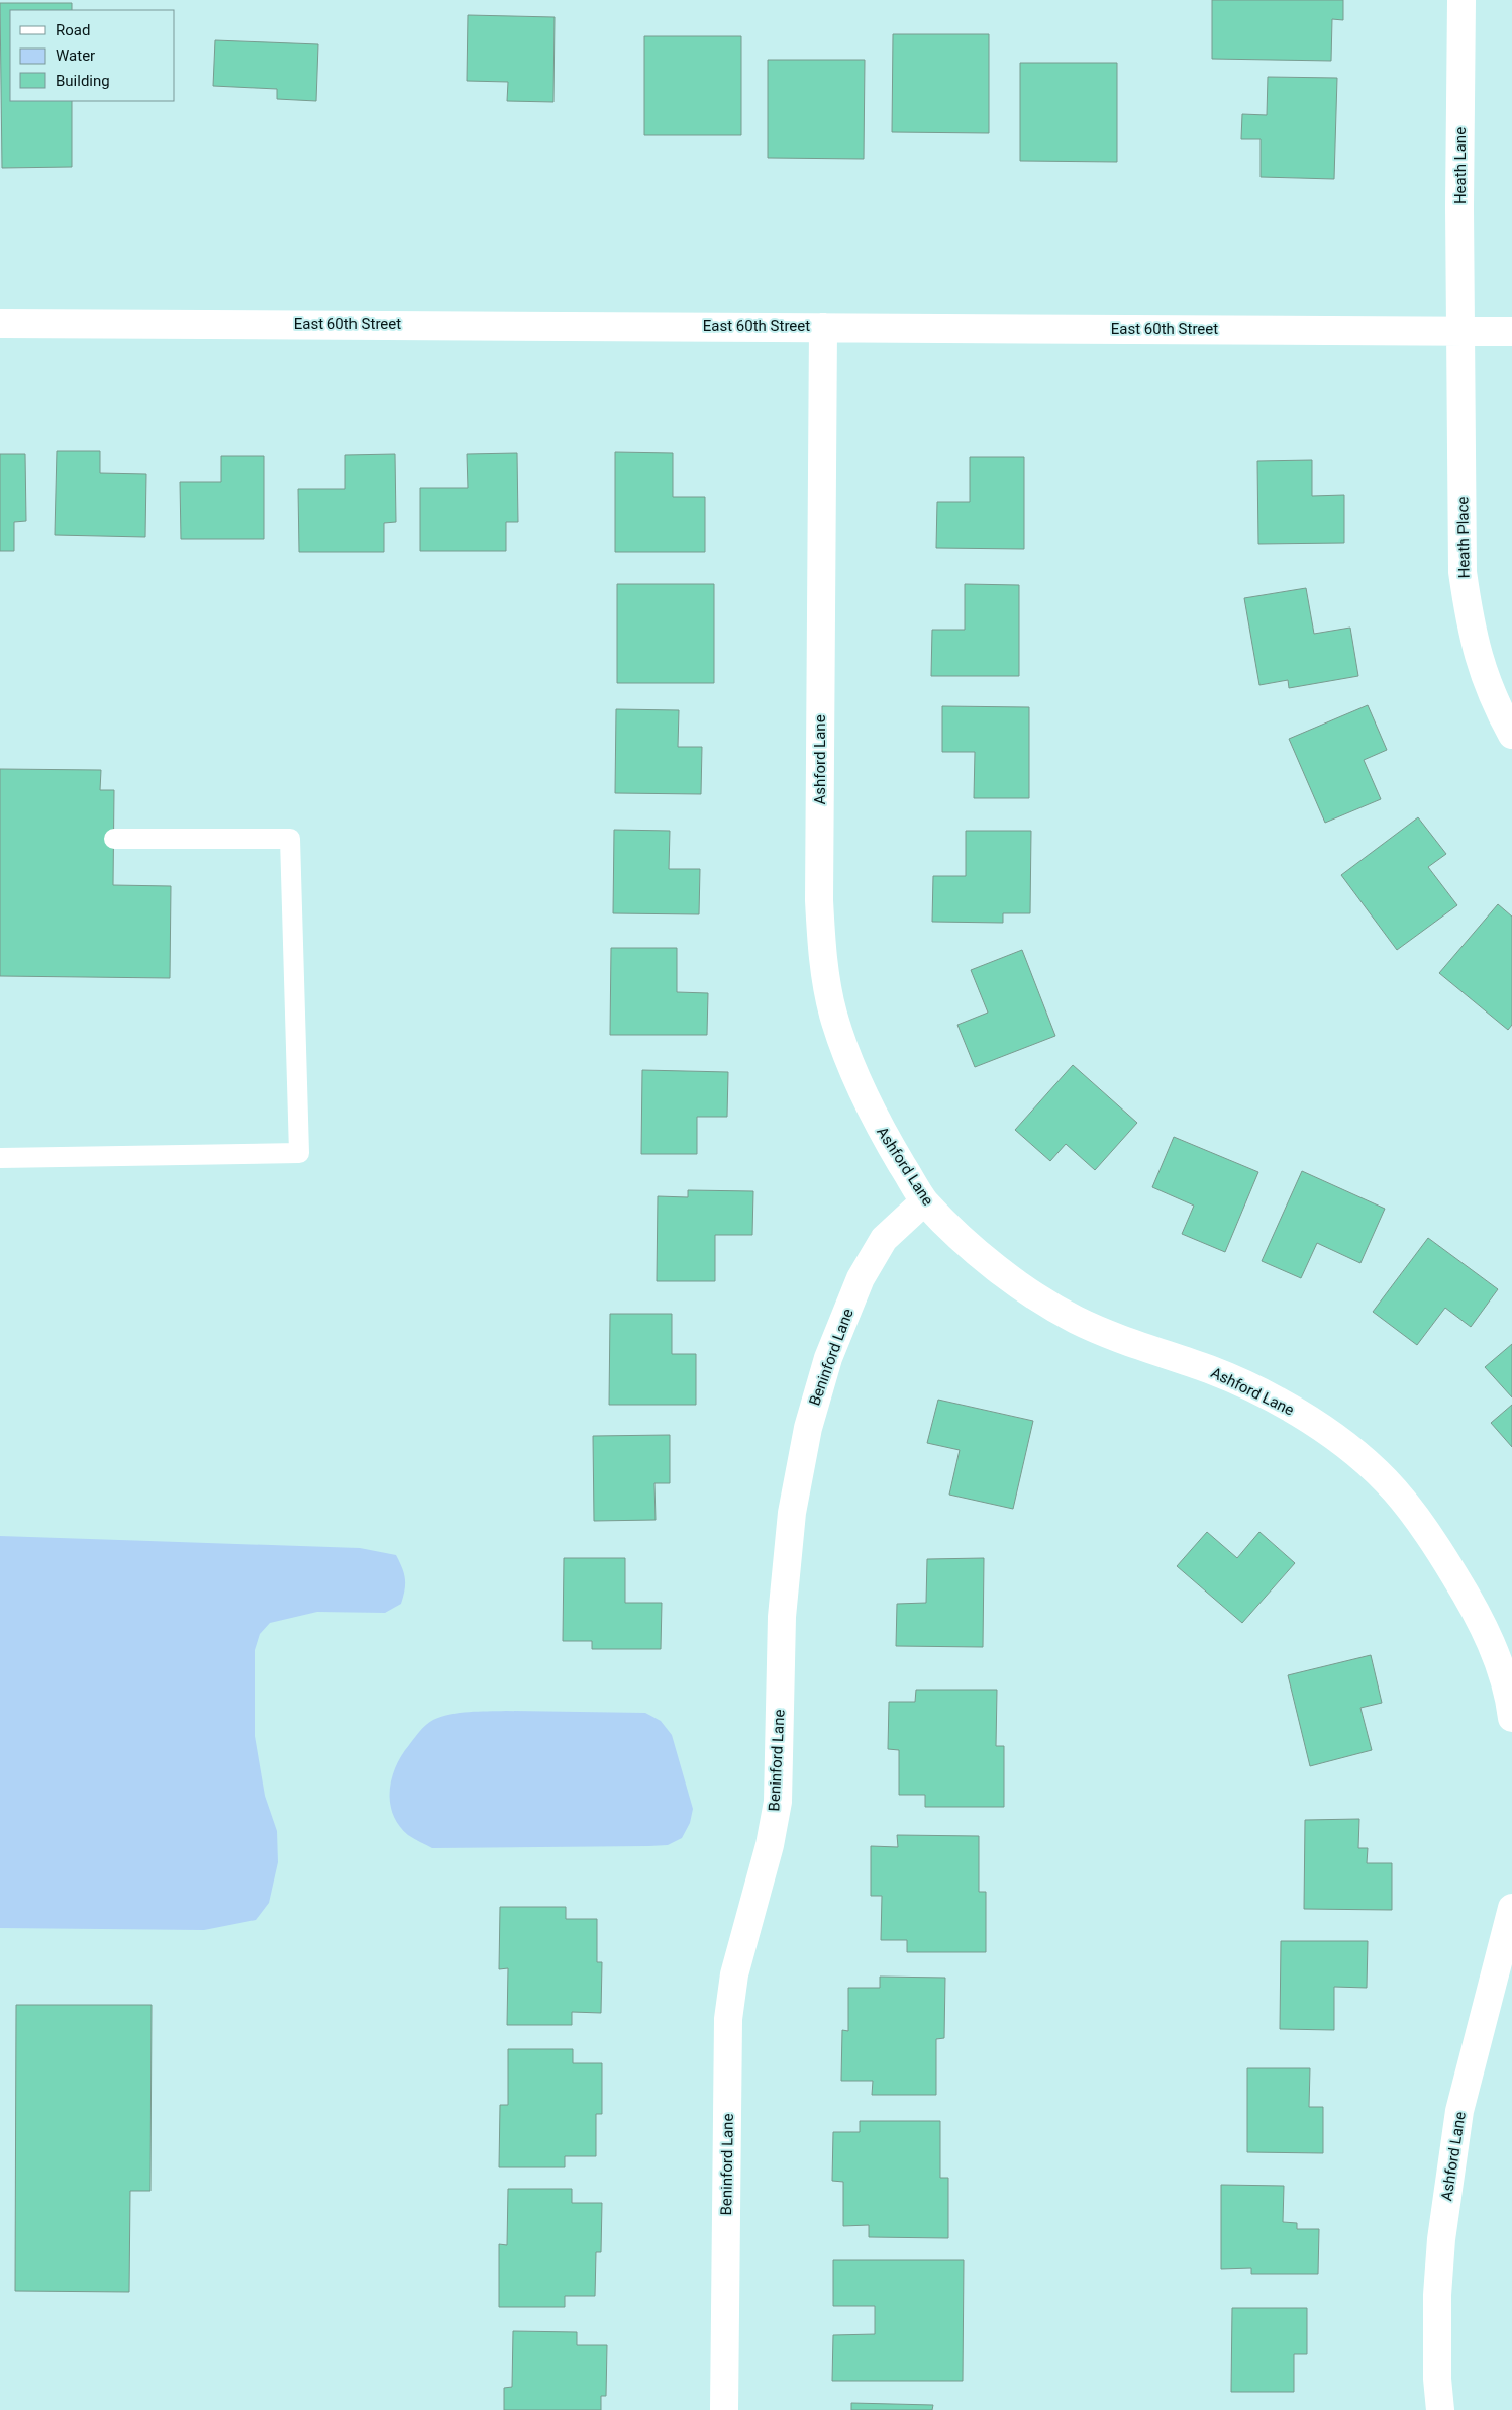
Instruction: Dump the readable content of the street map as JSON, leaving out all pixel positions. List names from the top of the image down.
{
  "streets": {
    "street": [
      "Heath Lane",
      "East 60th Street",
      "Heath Place",
      "Ashford Lane",
      "Beninford Lane"
    ]
  },
  "crossings": [
    ["Heath Lane", "East 60th Street"],
    ["Heath Lane", "Heath Place"],
    ["East 60th Street", "Heath Place"],
    ["East 60th Street", "Ashford Lane"],
    ["Ashford Lane", "Beninford Lane"]
  ],
  "legend": ["Road", "Water", "Building"]
}
